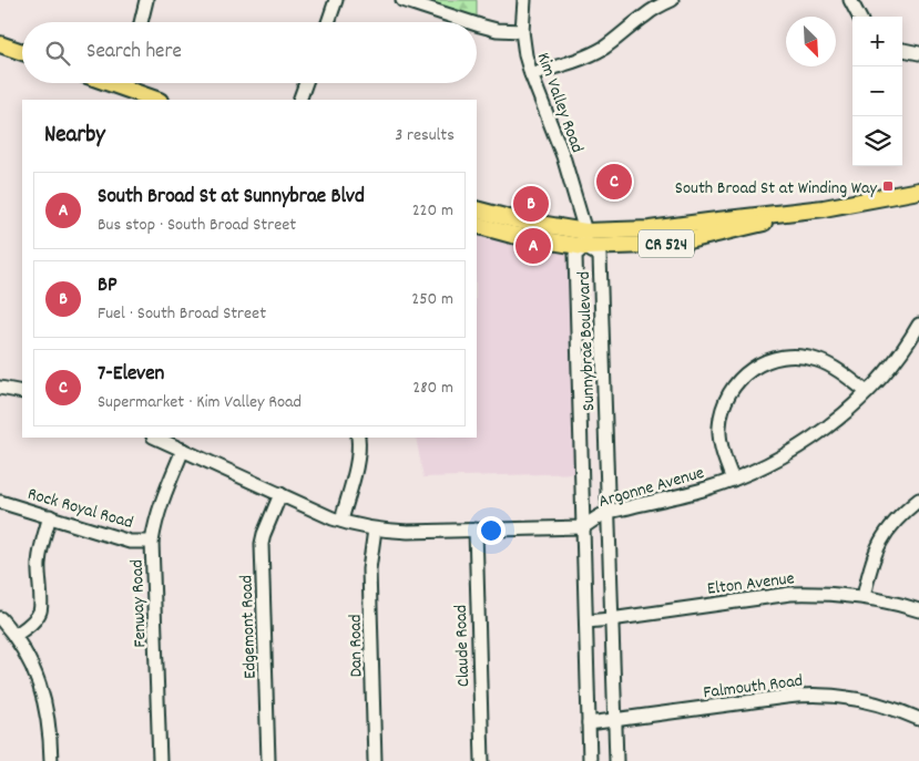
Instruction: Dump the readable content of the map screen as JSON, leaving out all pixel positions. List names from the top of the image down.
{
  "streets": {
    "main road": ["CR 524"],
    "street": [
      "Kim Valley Road",
      "Sunnybrae Boulevard",
      "Argonne Avenue",
      "Rock Royal Road",
      "Elton Avenue",
      "Fenway Road",
      "Edgemont Road",
      "Dan Road",
      "Claude Road",
      "Falmouth Road"
    ]
  },
  "crossings": [
    ["Kim Valley Road", "CR 524"],
    ["Kim Valley Road", "Sunnybrae Boulevard"],
    ["CR 524", "Sunnybrae Boulevard"],
    ["Sunnybrae Boulevard", "Argonne Avenue"],
    ["Sunnybrae Boulevard", "Elton Avenue"],
    ["Sunnybrae Boulevard", "Falmouth Road"],
    ["Argonne Avenue", "Fenway Road"],
    ["Argonne Avenue", "Edgemont Road"],
    ["Argonne Avenue", "Dan Road"],
    ["Argonne Avenue", "Claude Road"],
    ["Rock Royal Road", "Fenway Road"]
  ],
  "places": {
    "transit": ["South Broad St at Winding Way"]
  },
  "north": "bottom right",
  "page": {
    "map_buttons": ["+", "−"],
    "search": "Search here",
    "heading": ["Nearby", "3 results"],
    "pins": ["C", "B", "A"],
    "list": [
      {
        "mark": "A",
        "name": "South Broad St at Sunnybrae Blvd",
        "note": "Bus stop · South Broad Street",
        "value": "220 m"
      },
      {
        "mark": "B",
        "name": "BP",
        "note": "Fuel · South Broad Street",
        "value": "250 m"
      },
      {
        "mark": "C",
        "name": "7-Eleven",
        "note": "Supermarket · Kim Valley Road",
        "value": "280 m"
      }
    ]
  }
}
